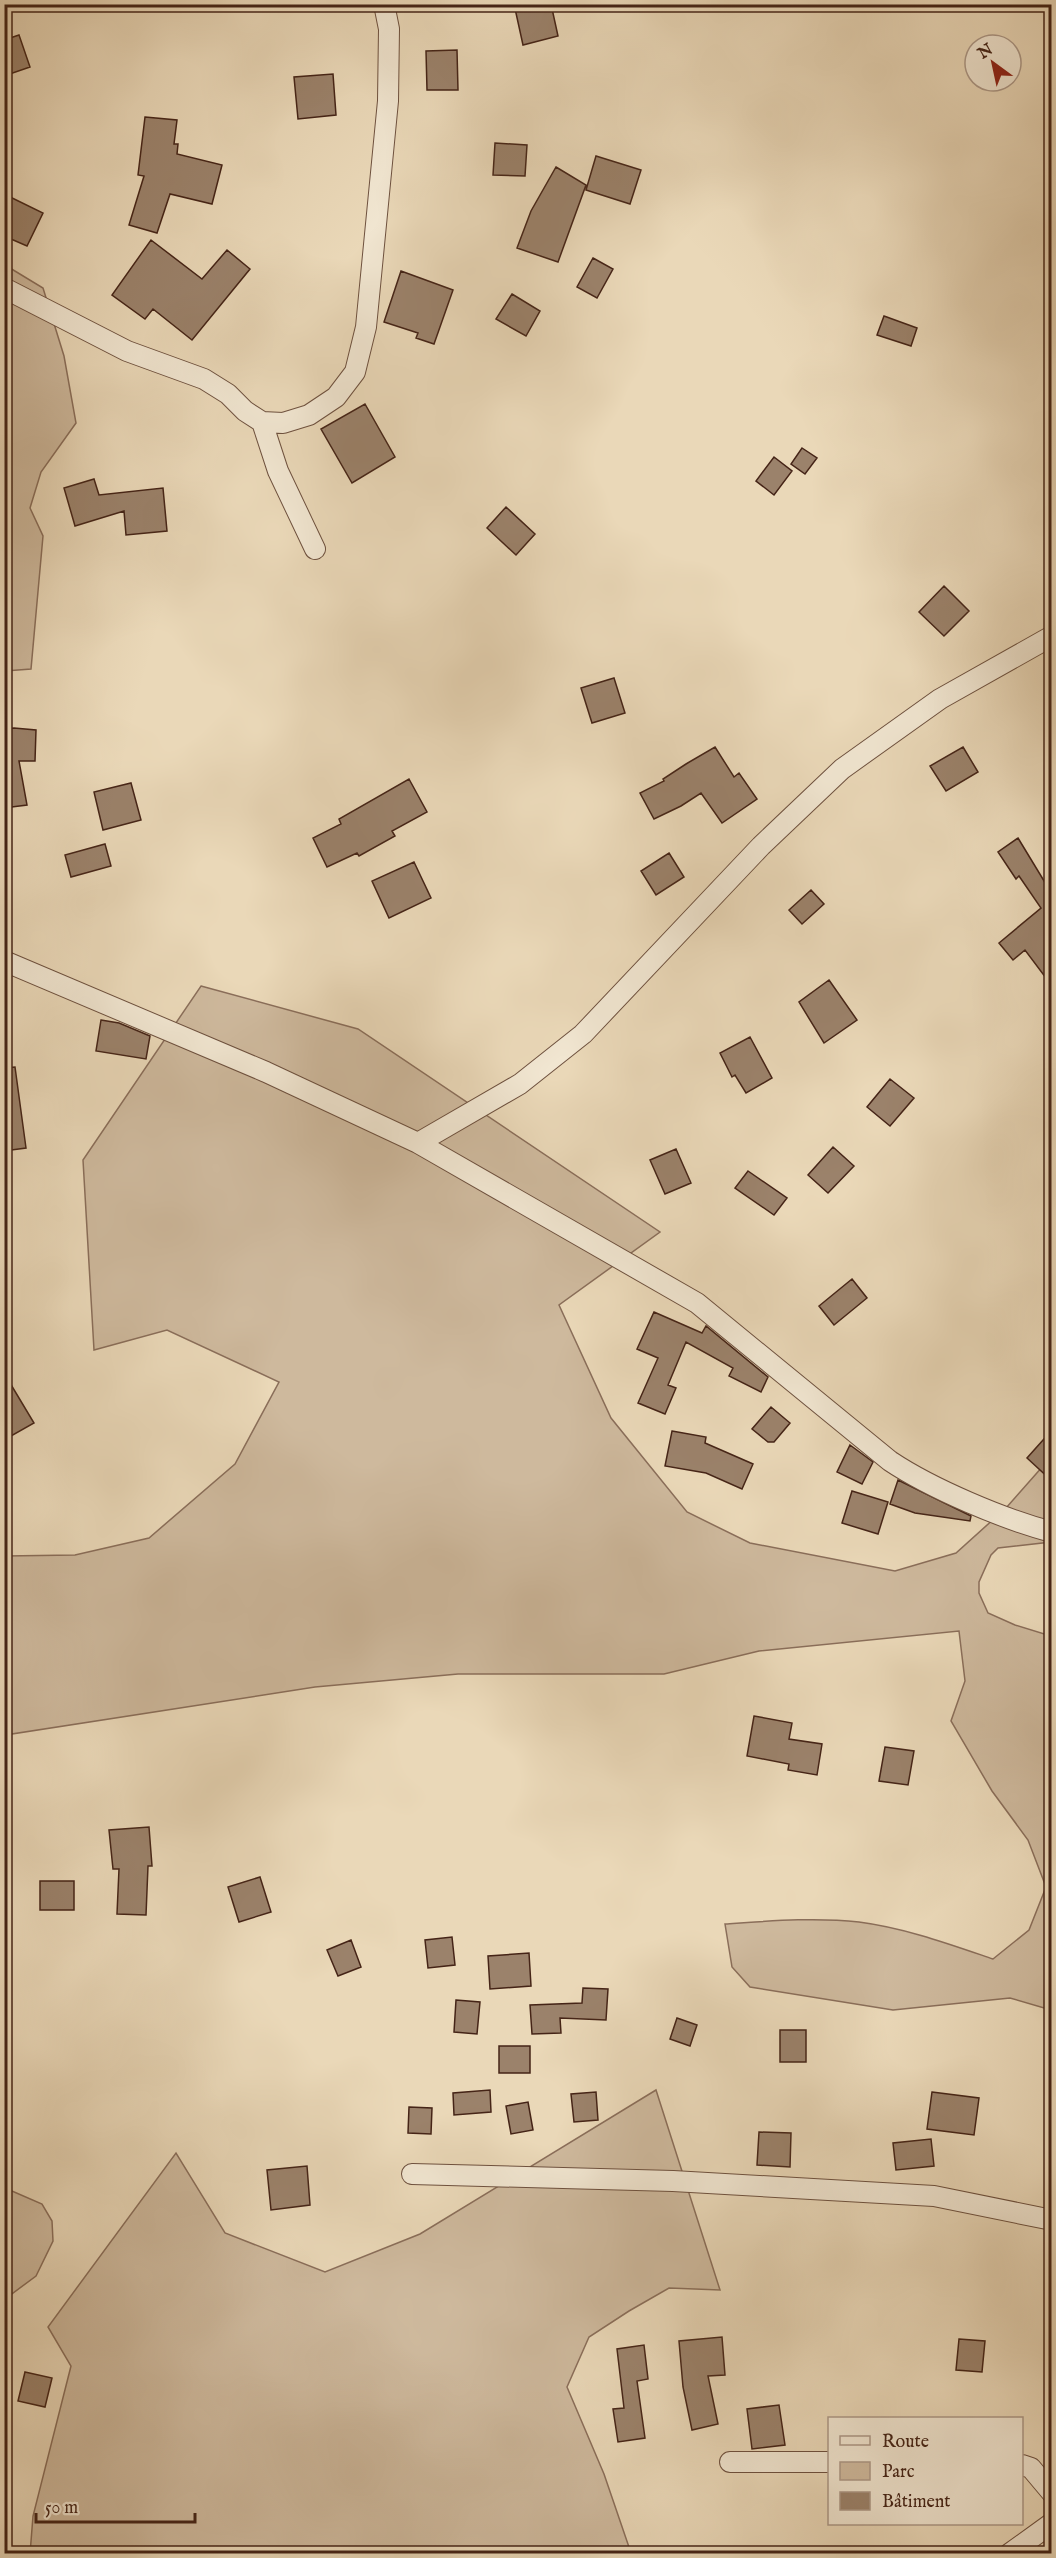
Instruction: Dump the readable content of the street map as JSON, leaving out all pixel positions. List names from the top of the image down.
{
  "legend": ["Route", "Parc", "Bâtiment"],
  "scale_bar": "50 m",
  "north": "top left"
}
